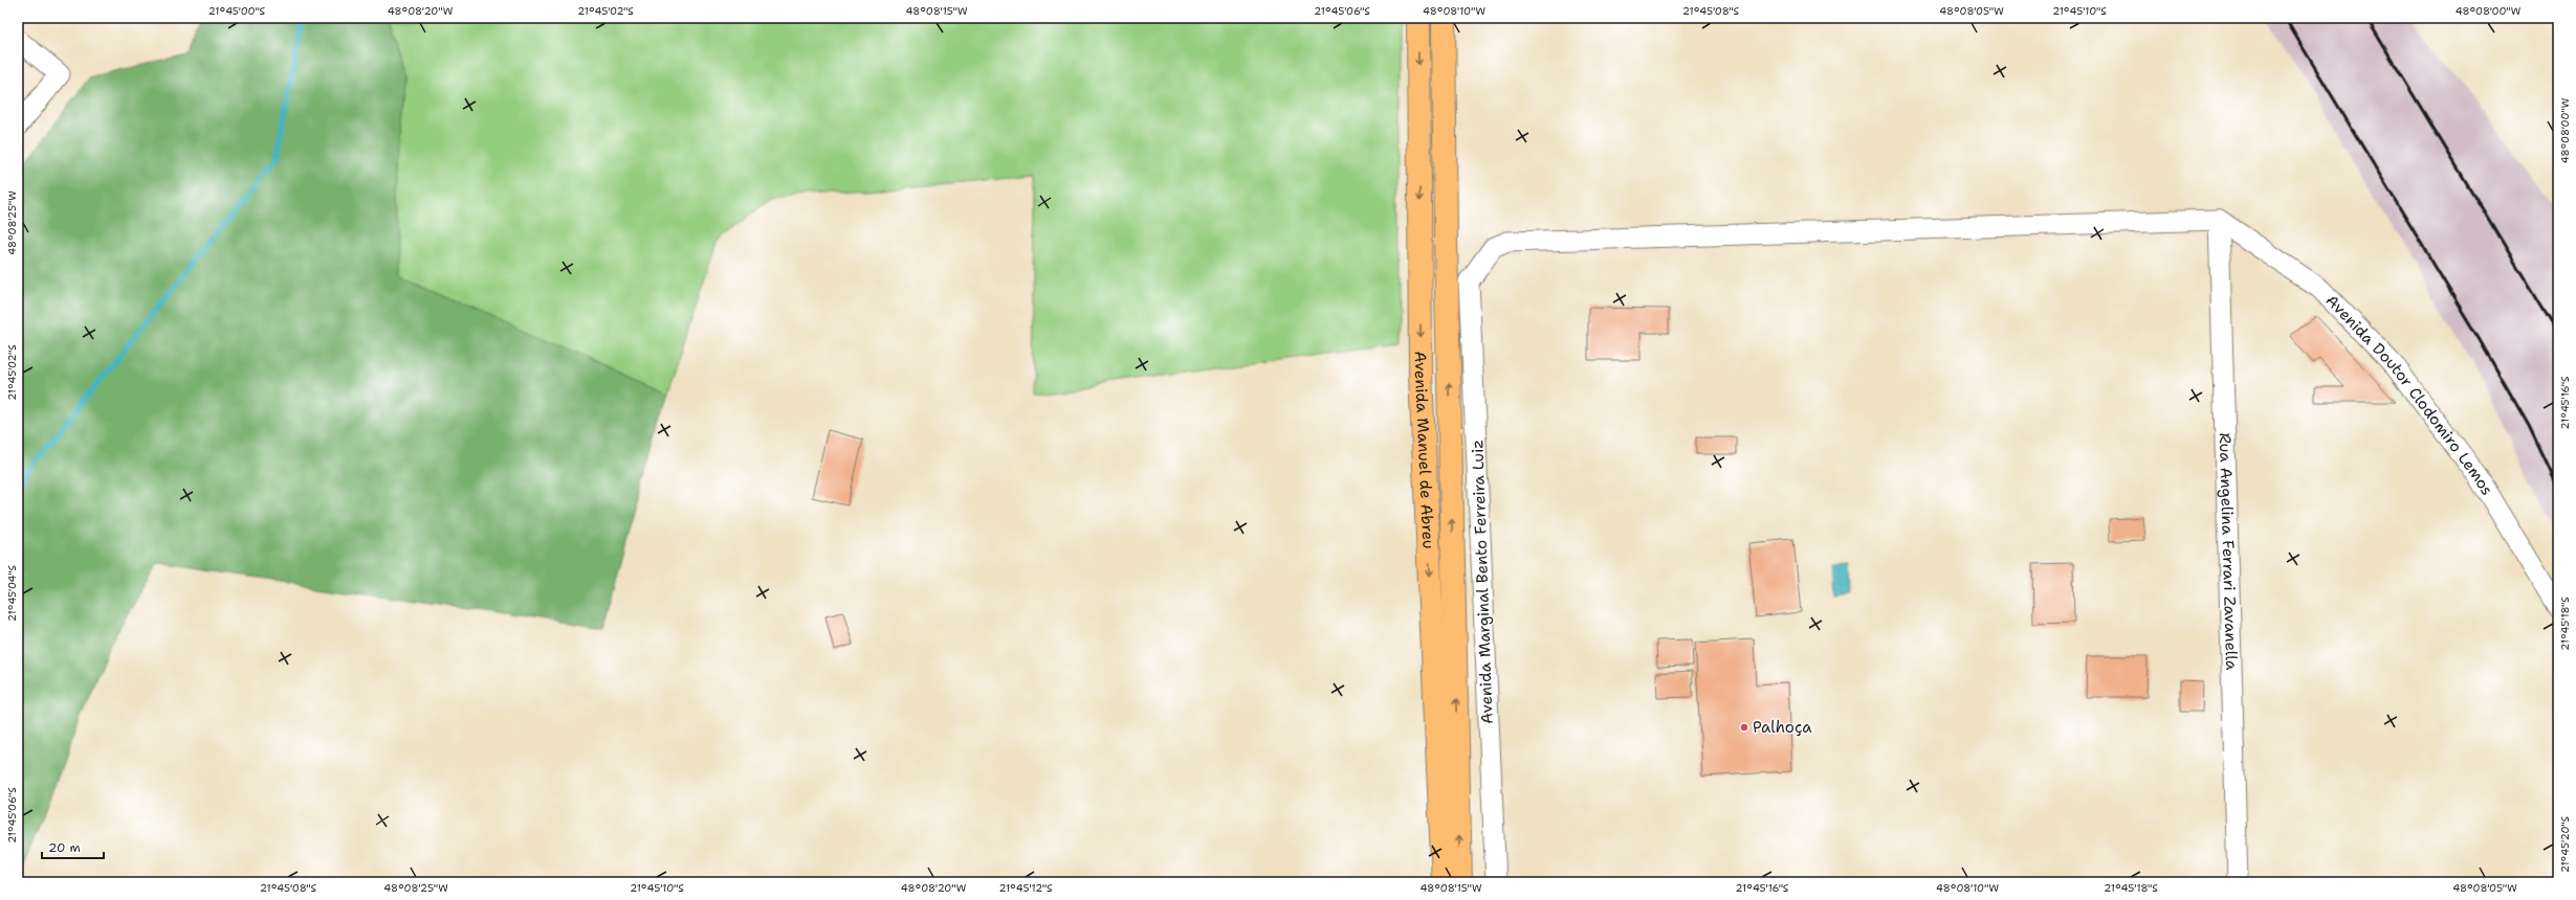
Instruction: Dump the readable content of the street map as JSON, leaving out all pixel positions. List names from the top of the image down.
{
  "streets": {
    "main road": ["Avenida Manuel de Abreu"],
    "street": ["Avenida Doutor Clodomiro Lemos", "Rua Angelina Ferrari Zavanella", "Avenida Marginal Bento Ferreira Luiz"]
  },
  "crossings": [
    ["Avenida Doutor Clodomiro Lemos", "Rua Angelina Ferrari Zavanella"],
    ["Avenida Doutor Clodomiro Lemos", "Avenida Marginal Bento Ferreira Luiz"],
    ["Rua Angelina Ferrari Zavanella", "Avenida Marginal Bento Ferreira Luiz"]
  ],
  "places": ["Palhoça"],
  "scale_bar": "20 m",
  "coordinates": [
    "21°45'00\"S",
    "48°08'20\"W",
    "21°45'02\"S",
    "48°08'15\"W",
    "21°45'06\"S",
    "48°08'10\"W",
    "21°45'08\"S",
    "48°08'05\"W",
    "21°45'10\"S",
    "48°08'00\"W",
    "48°08'25\"W",
    "21°45'16\"S",
    "21°45'04\"S",
    "21°45'18\"S",
    "21°45'20\"S",
    "21°45'12\"S"
  ]
}
